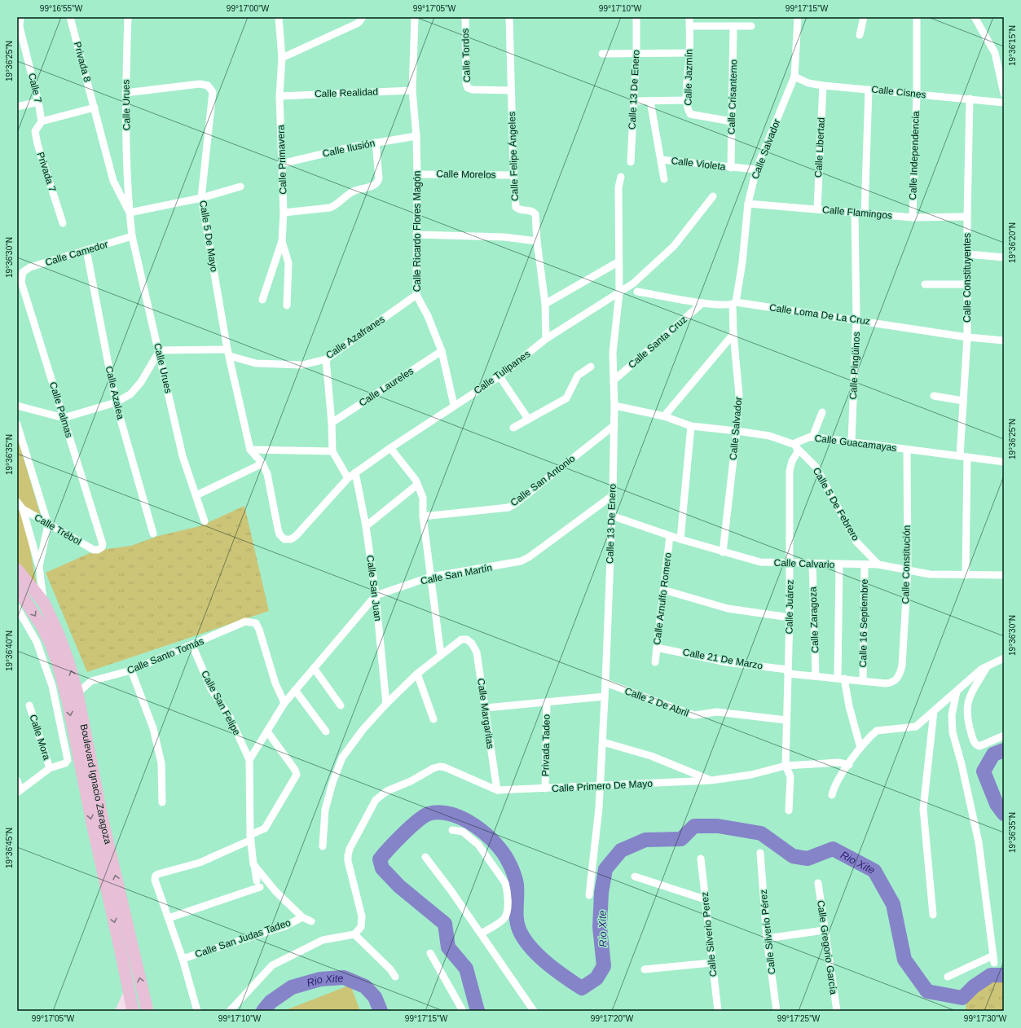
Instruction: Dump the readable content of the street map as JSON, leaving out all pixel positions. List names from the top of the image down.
{
  "streets": {
    "main road": ["Boulevard Ignacio Zaragoza"],
    "street": [
      "Calle Tordos",
      "Privada 8",
      "Calle Jazmín",
      "Calle 7",
      "Calle 13 De Enero",
      "Calle Cisnes",
      "Calle Realidad",
      "Calle Crisantemo",
      "Calle Urues",
      "Calle Libertad",
      "Calle Ilusión",
      "Calle Salvador",
      "Calle Independencia",
      "Calle Felipe Ángeles",
      "Calle Primavera",
      "Calle Violeta",
      "Privada 7",
      "Calle Morelos",
      "Calle Flamingos",
      "Calle Ricardo Flores Magón",
      "Calle 5 De Mayo",
      "Calle Camedor",
      "Calle Constituyentes",
      "Calle Loma De La Cruz",
      "Calle Azafranes",
      "Calle Santa Cruz",
      "Calle Pingüinos",
      "Calle Tulipanes",
      "Calle Laureles",
      "Calle Azalea",
      "Calle Palmas",
      "Calle Guacamayas",
      "Calle San Antonio",
      "Calle 5 De Febrero",
      "Calle Trébol",
      "Calle Calvario",
      "Calle Constitución",
      "Calle San Martín",
      "Calle San Juan",
      "Calle Arnulfo Romero",
      "Calle Juárez",
      "Calle Zaragoza",
      "Calle 16 Septiembre",
      "Calle Santo Tomás",
      "Calle 21 De Marzo",
      "Calle 2 De Abril",
      "Calle San Felipe",
      "Calle Margaritas",
      "Calle Mora",
      "Privada Tadeo",
      "Calle Primero De Mayo",
      "Calle Silverio Pérez",
      "Calle Silverio Perez",
      "Calle San Judas Tadeo",
      "Calle Gregorio García"
    ]
  },
  "crossings": [
    ["Calle Tordos", "Calle Felipe Ángeles"],
    ["Privada 8", "Calle Urues"],
    ["Calle Jazmín", "Calle Crisantemo"],
    ["Calle 7", "Privada 7"],
    ["Calle 13 De Enero", "Calle Santa Cruz"],
    ["Calle 13 De Enero", "Calle Tulipanes"],
    ["Calle 13 De Enero", "Calle San Antonio"],
    ["Calle 13 De Enero", "Calle Calvario"],
    ["Calle 13 De Enero", "Calle San Martín"],
    ["Calle 13 De Enero", "Calle 2 De Abril"],
    ["Calle 13 De Enero", "Calle Primero De Mayo"],
    ["Calle Cisnes", "Calle Libertad"],
    ["Calle Cisnes", "Calle Salvador"],
    ["Calle Cisnes", "Calle Independencia"],
    ["Calle Cisnes", "Calle Constituyentes"],
    ["Calle Realidad", "Calle Primavera"],
    ["Calle Realidad", "Calle Ricardo Flores Magón"],
    ["Calle Crisantemo", "Calle Violeta"],
    ["Calle Urues", "Calle 5 De Mayo"],
    ["Calle Urues", "Calle Camedor"],
    ["Calle Urues", "Calle Azafranes"],
    ["Calle Libertad", "Calle Flamingos"],
    ["Calle Ilusión", "Calle Primavera"],
    ["Calle Ilusión", "Calle Ricardo Flores Magón"],
    ["Calle Salvador", "Calle Violeta"],
    ["Calle Salvador", "Calle Flamingos"],
    ["Calle Salvador", "Calle Loma De La Cruz"],
    ["Calle Salvador", "Calle Calvario"],
    ["Calle Independencia", "Calle Flamingos"],
    ["Calle Felipe Ángeles", "Calle Morelos"],
    ["Calle Felipe Ángeles", "Calle Tulipanes"],
    ["Calle Morelos", "Calle Ricardo Flores Magón"],
    ["Calle Flamingos", "Calle Constituyentes"],
    ["Calle Flamingos", "Calle Pingüinos"],
    ["Calle Ricardo Flores Magón", "Calle Azafranes"],
    ["Calle Ricardo Flores Magón", "Calle Tulipanes"],
    ["Calle Ricardo Flores Magón", "Calle Laureles"],
    ["Calle 5 De Mayo", "Calle Azafranes"],
    ["Calle 5 De Mayo", "Calle Tulipanes"],
    ["Calle Camedor", "Calle Azalea"],
    ["Calle Camedor", "Calle Palmas"],
    ["Calle Constituyentes", "Calle Loma De La Cruz"],
    ["Calle Constituyentes", "Calle Guacamayas"],
    ["Calle Constituyentes", "Calle Calvario"],
    ["Calle Loma De La Cruz", "Calle Santa Cruz"],
    ["Calle Loma De La Cruz", "Calle Pingüinos"],
    ["Calle Pingüinos", "Calle Guacamayas"],
    ["Calle Tulipanes", "Calle San Juan"],
    ["Calle Palmas", "Calle Trébol"],
    ["Calle Guacamayas", "Calle 5 De Febrero"],
    ["Calle Guacamayas", "Calle Constitución"],
    ["Calle 5 De Febrero", "Calle Calvario"],
    ["Calle 5 De Febrero", "Calle Juárez"],
    ["Calle Calvario", "Calle Constitución"],
    ["Calle Calvario", "Calle Arnulfo Romero"],
    ["Calle Calvario", "Calle Juárez"],
    ["Calle Calvario", "Calle Zaragoza"],
    ["Calle Calvario", "Calle 16 Septiembre"],
    ["Calle Constitución", "Calle 21 De Marzo"],
    ["Calle San Martín", "Calle San Juan"],
    ["Calle Arnulfo Romero", "Calle 21 De Marzo"],
    ["Calle Juárez", "Calle 21 De Marzo"],
    ["Calle Juárez", "Calle 2 De Abril"],
    ["Calle Juárez", "Calle Primero De Mayo"],
    ["Calle Zaragoza", "Calle 21 De Marzo"],
    ["Calle 16 Septiembre", "Calle 21 De Marzo"],
    ["Calle Santo Tomás", "Calle San Felipe"],
    ["Calle Santo Tomás", "Boulevard Ignacio Zaragoza"],
    ["Calle Margaritas", "Calle Primero De Mayo"],
    ["Privada Tadeo", "Calle Primero De Mayo"]
  ],
  "water": ["Rio Xite"],
  "coordinates": [
    "99°16'55\"W",
    "99°17'00\"W",
    "99°17'05\"W",
    "99°17'10\"W",
    "99°17'15\"W",
    "19°36'15\"N",
    "19°36'25\"N",
    "19°36'20\"N",
    "19°36'30\"N",
    "19°36'35\"N",
    "19°36'40\"N",
    "19°36'45\"N",
    "99°17'20\"W",
    "99°17'25\"W",
    "99°17'30\"W"
  ]
}
